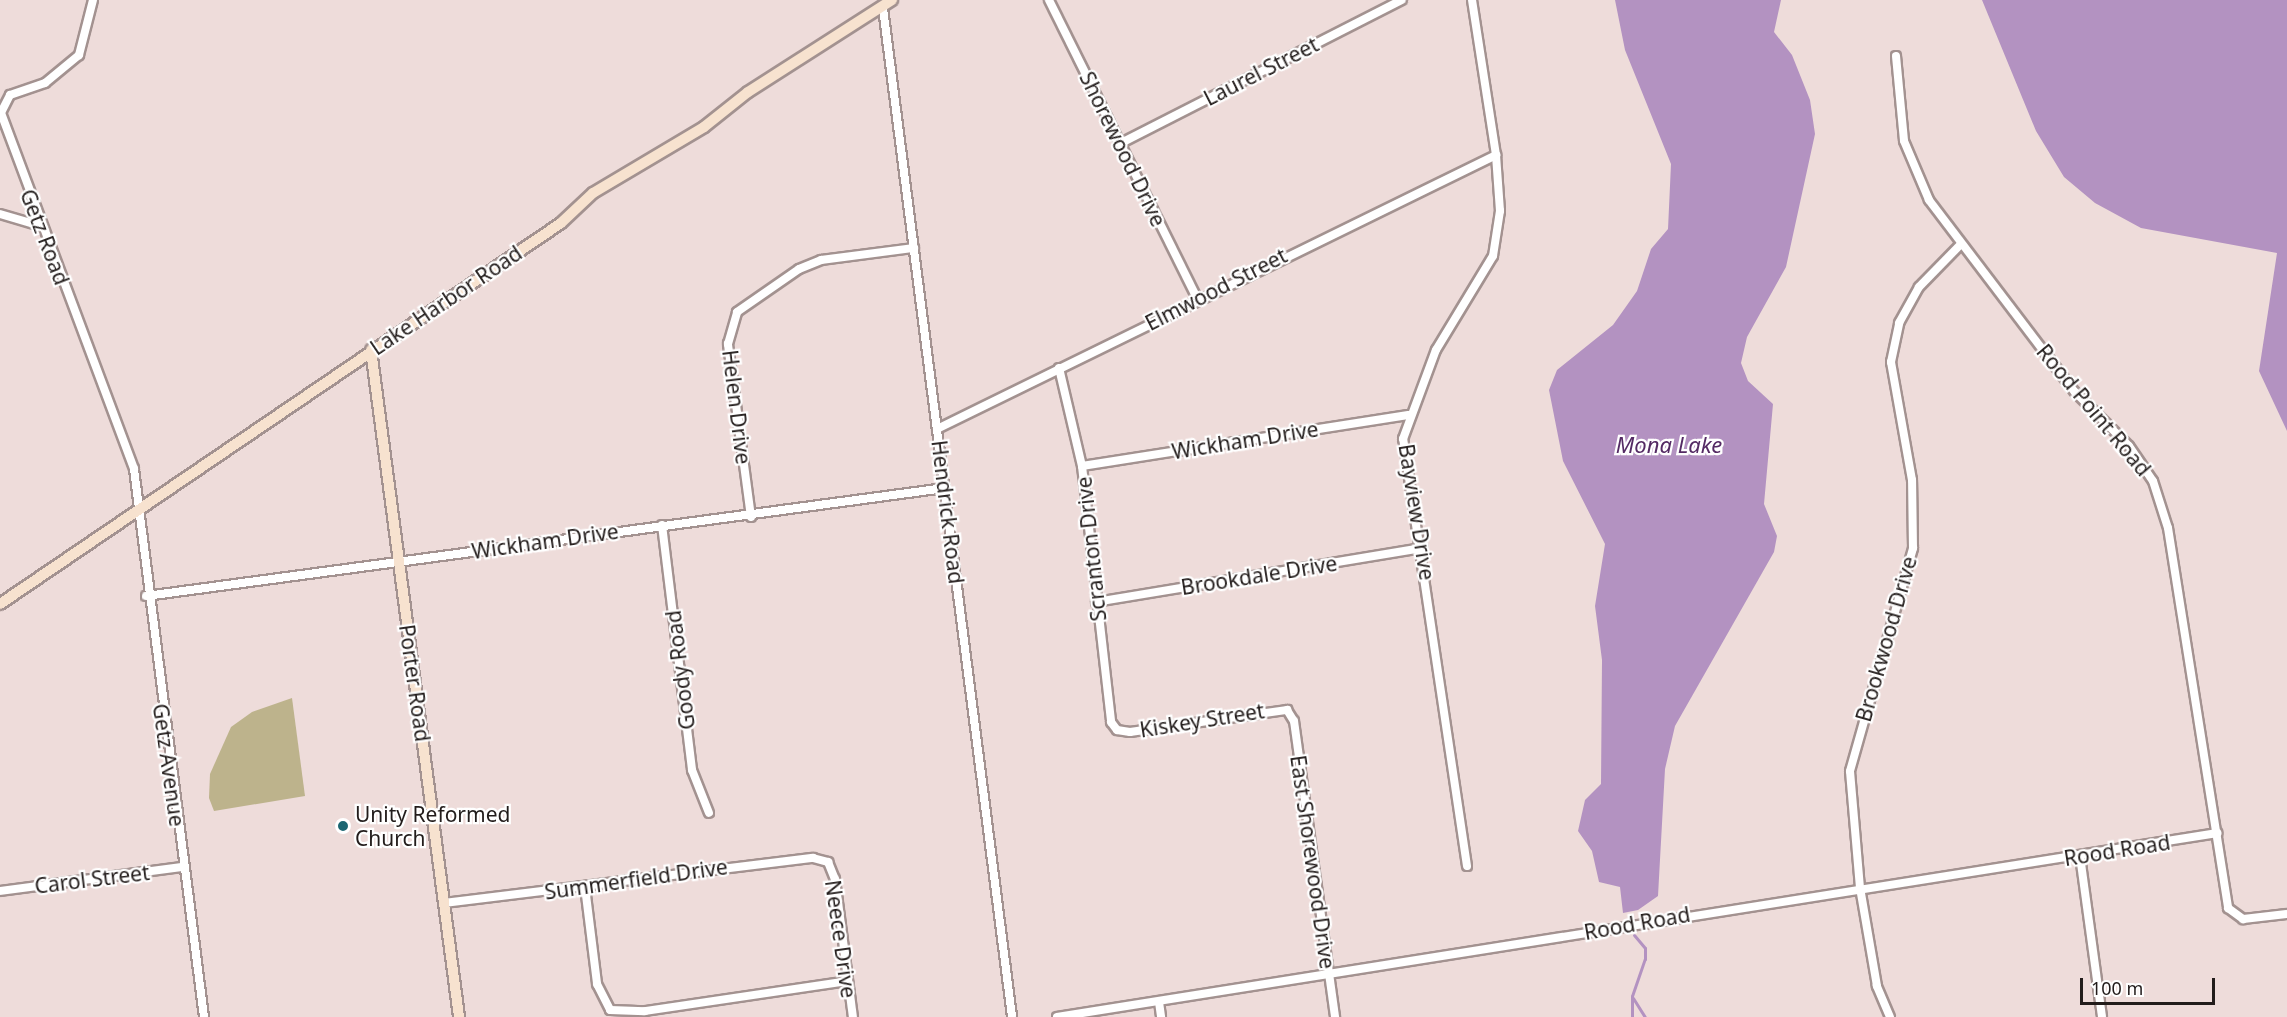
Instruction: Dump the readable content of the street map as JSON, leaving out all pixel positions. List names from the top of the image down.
{
  "streets": {
    "street": [
      "Laurel Street",
      "Shorewood Drive",
      "Getz Road",
      "Elmwood Street",
      "Lake Harbor Road",
      "Helen Drive",
      "Rood Point Road",
      "Wickham Drive",
      "Hendrick Road",
      "Bayview Drive",
      "Scranton Drive",
      "Brookdale Drive",
      "Brookwood Drive",
      "Goody Road",
      "Porter Road",
      "Kiskey Street",
      "Getz Avenue",
      "Rood Road",
      "East Shorewood Drive",
      "Carol Street",
      "Summerfield Drive",
      "Neece Drive"
    ]
  },
  "crossings": [
    ["Laurel Street", "Shorewood Drive"],
    ["Shorewood Drive", "Elmwood Street"],
    ["Getz Road", "Lake Harbor Road"],
    ["Getz Road", "Getz Avenue"],
    ["Elmwood Street", "Hendrick Road"],
    ["Elmwood Street", "Bayview Drive"],
    ["Elmwood Street", "Scranton Drive"],
    ["Lake Harbor Road", "Hendrick Road"],
    ["Lake Harbor Road", "Porter Road"],
    ["Lake Harbor Road", "Getz Avenue"],
    ["Helen Drive", "Wickham Drive"],
    ["Helen Drive", "Hendrick Road"],
    ["Rood Point Road", "Brookwood Drive"],
    ["Rood Point Road", "Rood Road"],
    ["Wickham Drive", "Hendrick Road"],
    ["Wickham Drive", "Bayview Drive"],
    ["Wickham Drive", "Scranton Drive"],
    ["Wickham Drive", "Goody Road"],
    ["Wickham Drive", "Porter Road"],
    ["Wickham Drive", "Getz Avenue"],
    ["Bayview Drive", "Brookdale Drive"],
    ["Scranton Drive", "Brookdale Drive"],
    ["Scranton Drive", "Kiskey Street"],
    ["Brookwood Drive", "Rood Road"],
    ["Porter Road", "Summerfield Drive"],
    ["Kiskey Street", "East Shorewood Drive"],
    ["Getz Avenue", "Carol Street"],
    ["Rood Road", "East Shorewood Drive"],
    ["Summerfield Drive", "Neece Drive"]
  ],
  "water": ["Mona Lake"],
  "places": ["Unity Reformed Church"],
  "scale_bar": "100 m"
}
